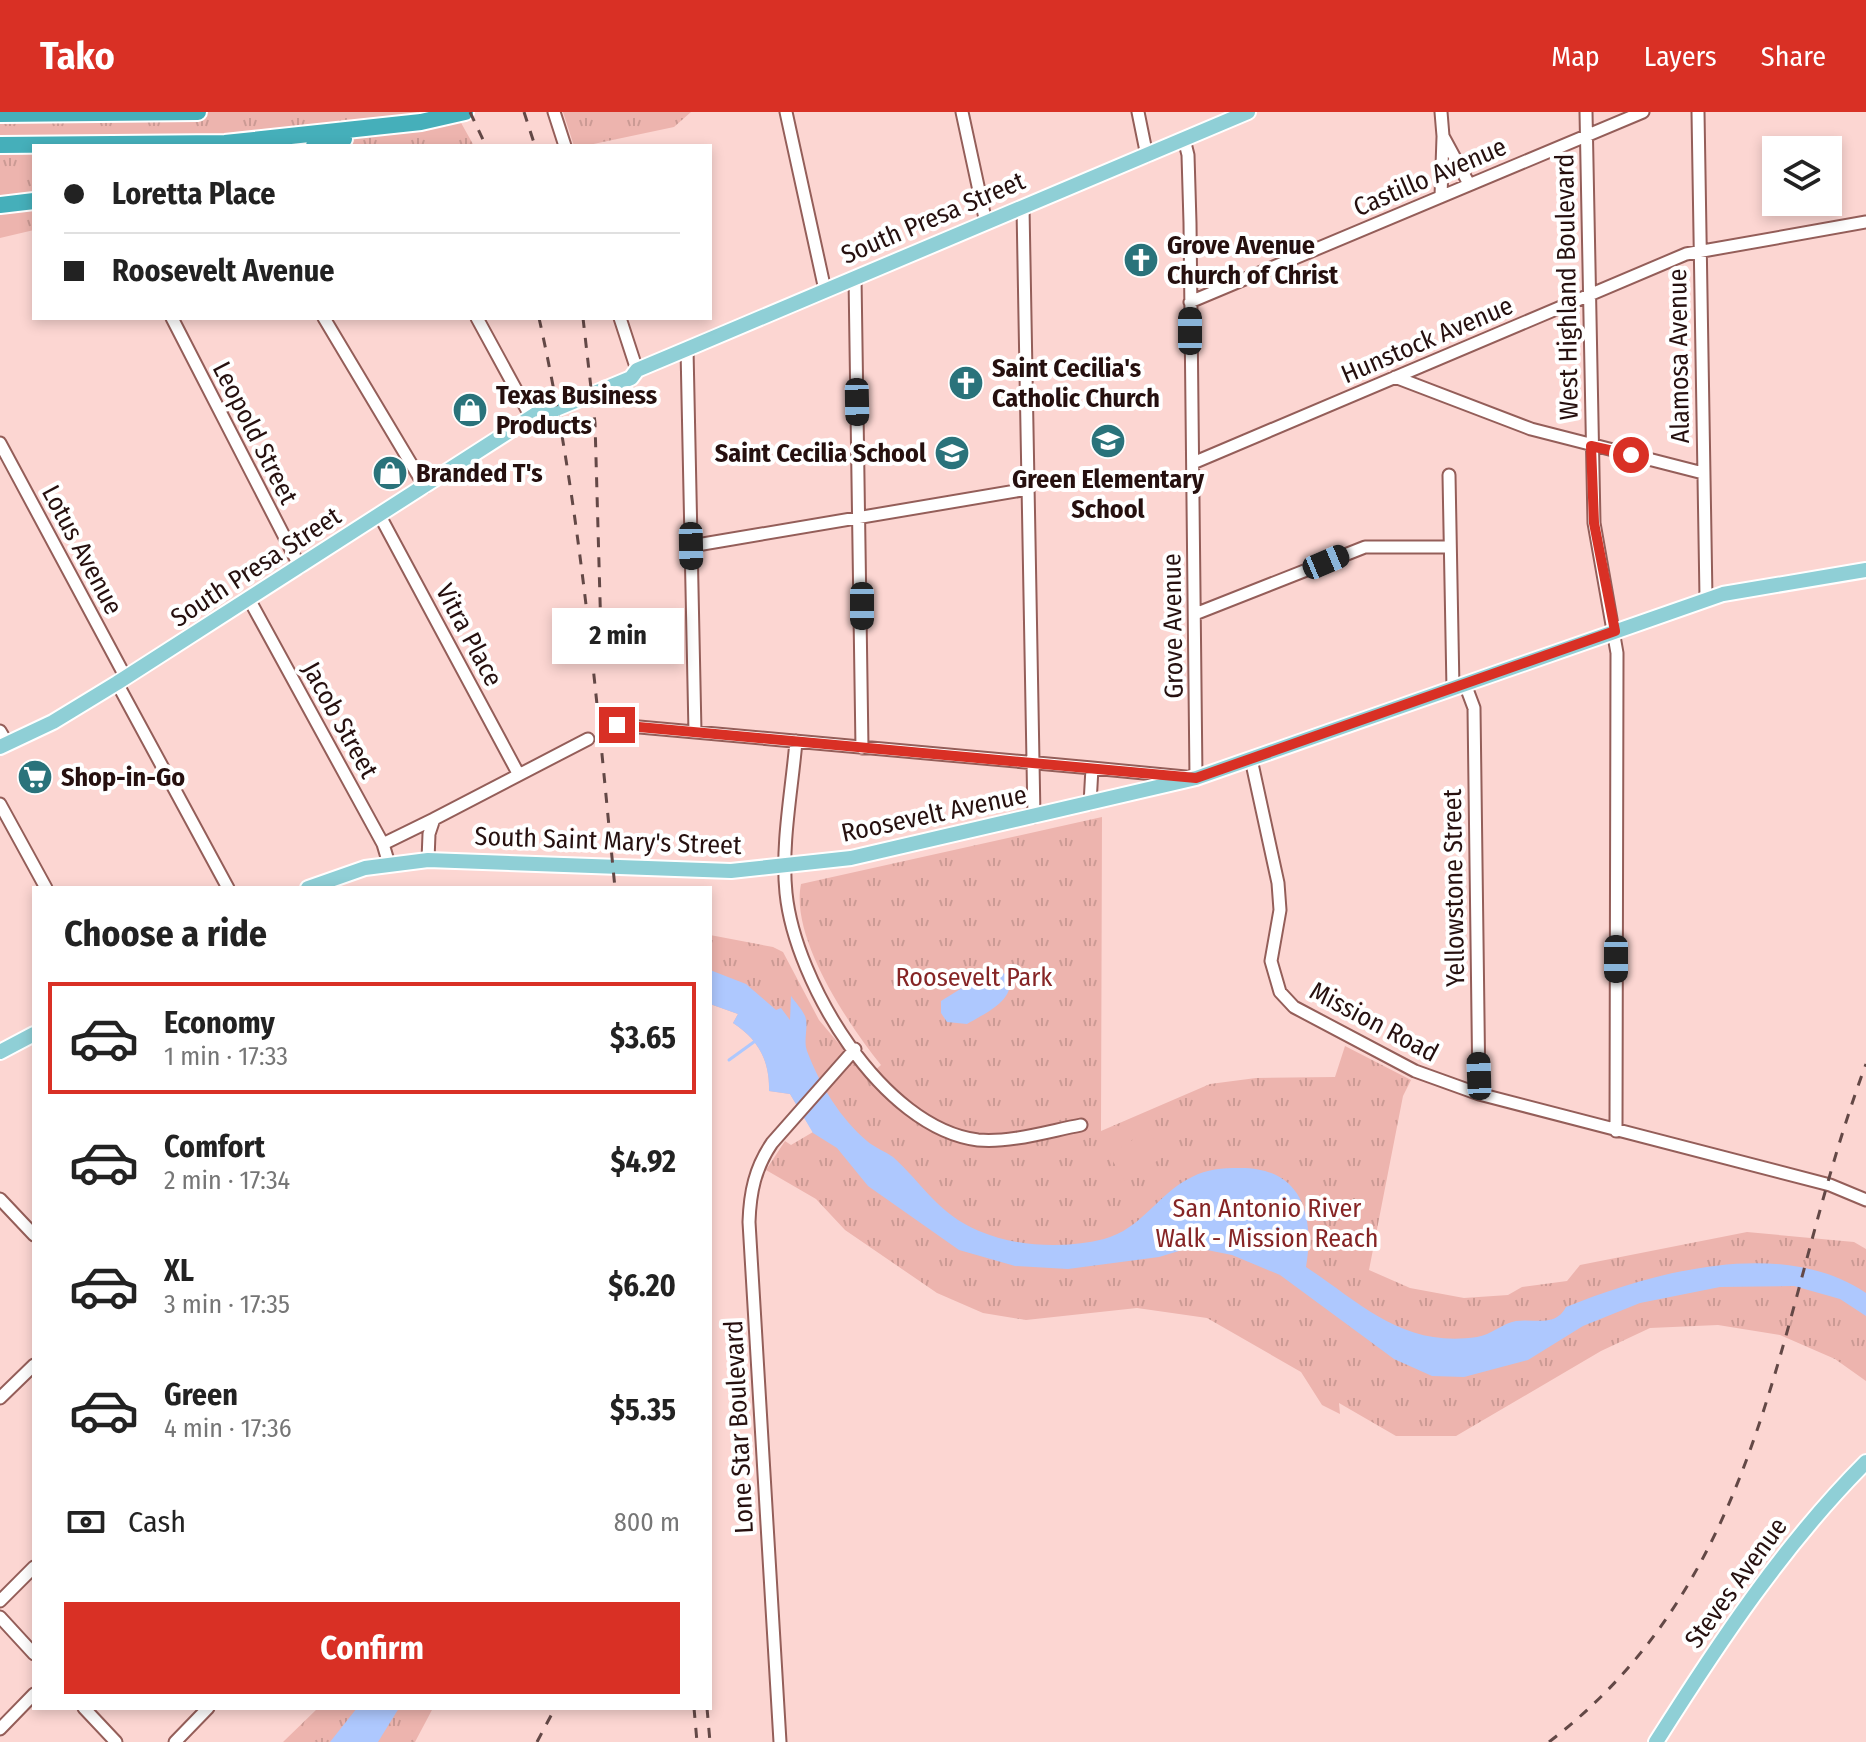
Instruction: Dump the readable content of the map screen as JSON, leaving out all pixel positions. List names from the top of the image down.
{
  "streets": {
    "main road": [
      "South Presa Street",
      "Roosevelt Avenue",
      "South Saint Mary's Street",
      "Steves Avenue"
    ],
    "street": [
      "Castillo Avenue",
      "West Highland Boulevard",
      "Hunstock Avenue",
      "Alamosa Avenue",
      "Leopold Street",
      "Lotus Avenue",
      "Grove Avenue",
      "Vitra Place",
      "Jacob Street",
      "Yellowstone Street",
      "Mission Road",
      "Lone Star Boulevard"
    ]
  },
  "crossings": [
    ["Castillo Avenue", "West Highland Boulevard"],
    ["Castillo Avenue", "Grove Avenue"],
    ["South Presa Street", "Leopold Street"],
    ["South Presa Street", "Lotus Avenue"],
    ["South Presa Street", "Grove Avenue"],
    ["South Presa Street", "Vitra Place"],
    ["South Presa Street", "Jacob Street"],
    ["West Highland Boulevard", "Hunstock Avenue"],
    ["West Highland Boulevard", "Roosevelt Avenue"],
    ["West Highland Boulevard", "Mission Road"],
    ["Hunstock Avenue", "Alamosa Avenue"],
    ["Hunstock Avenue", "Grove Avenue"],
    ["Alamosa Avenue", "Roosevelt Avenue"],
    ["Grove Avenue", "Roosevelt Avenue"],
    ["Vitra Place", "South Saint Mary's Street"],
    ["Jacob Street", "South Saint Mary's Street"],
    ["Roosevelt Avenue", "South Saint Mary's Street"],
    ["Roosevelt Avenue", "Yellowstone Street"],
    ["Roosevelt Avenue", "Mission Road"],
    ["Yellowstone Street", "Mission Road"]
  ],
  "parks": ["Roosevelt Park", "San Antonio River Walk - Mission Reach"],
  "places": {
    "church": ["Grove Avenue Church of Christ", "Saint Cecilia's Catholic Church"],
    "shop": ["Texas Business Products", "Branded T's"],
    "school or university": ["Green Elementary School", "Saint Cecilia School"],
    "supermarket": ["Shop-in-Go"]
  },
  "page": {
    "header": "Tako",
    "nav": ["Map", "Layers", "Share"],
    "banner": ["Loretta Place", "Roosevelt Avenue"],
    "bubble": "2 min",
    "heading": "Choose a ride",
    "list": [
      {
        "name": "Economy",
        "note": "1 min · 17:33",
        "value": "$3.65"
      },
      {
        "name": "Comfort",
        "note": "2 min · 17:34",
        "value": "$4.92"
      },
      {
        "name": "XL",
        "note": "3 min · 17:35",
        "value": "$6.20"
      },
      {
        "name": "Green",
        "note": "4 min · 17:36",
        "value": "$5.35"
      }
    ],
    "pay": ["Cash", "800 m"],
    "buttons": "Confirm"
  }
}
